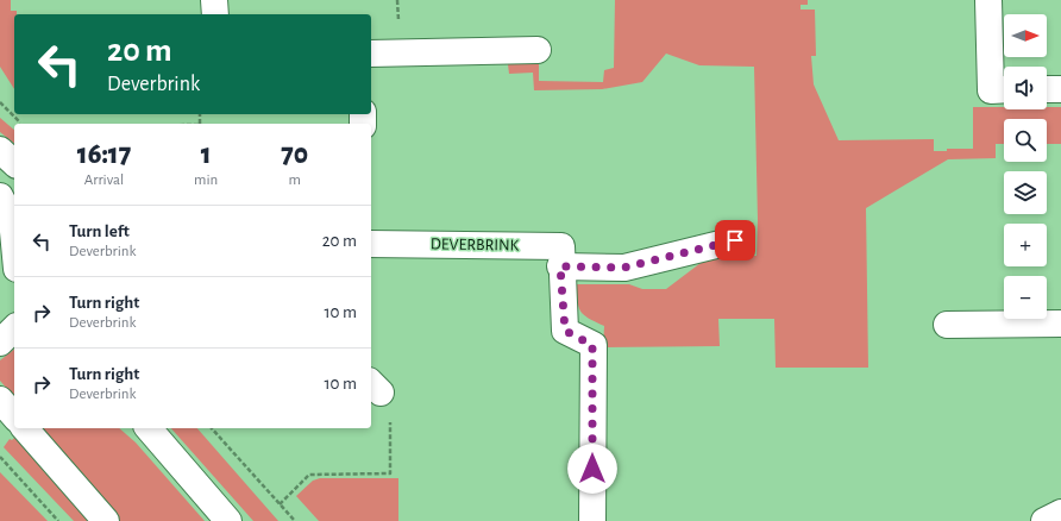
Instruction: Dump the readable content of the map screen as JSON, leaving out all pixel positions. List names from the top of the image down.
{
  "streets": {
    "street": ["DEVERBRINK"]
  },
  "north": "right",
  "page": {
    "map_buttons": ["+", "−"],
    "turn": ["20 m", "Deverbrink"],
    "eta": [
      "16:17",
      "Arrival",
      "1",
      "min",
      "70",
      "m"
    ],
    "list": [
      {
        "name": "Turn left",
        "note": "Deverbrink",
        "value": "20 m"
      },
      {
        "name": "Turn right",
        "note": "Deverbrink",
        "value": "10 m"
      },
      {
        "name": "Turn right",
        "note": "Deverbrink",
        "value": "10 m"
      }
    ]
  }
}
